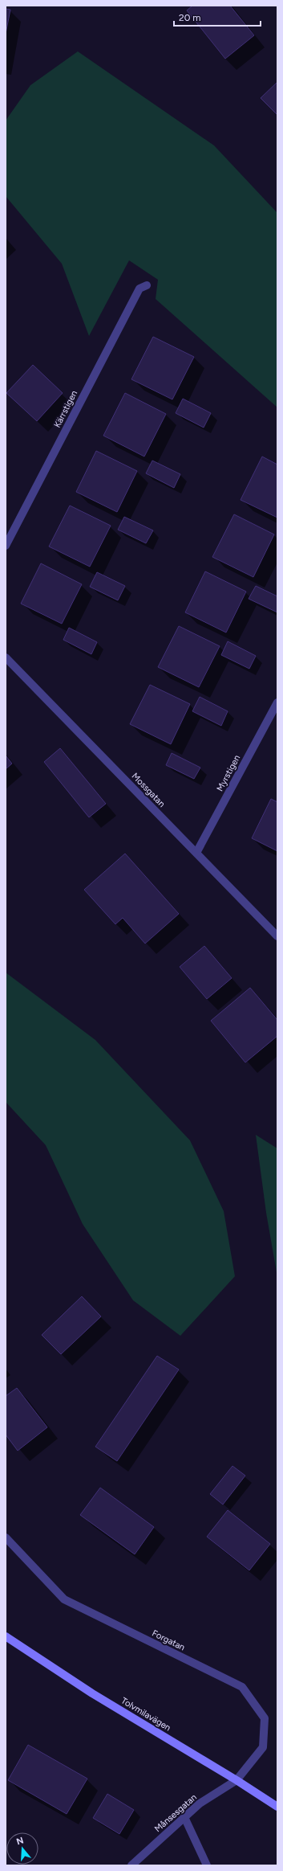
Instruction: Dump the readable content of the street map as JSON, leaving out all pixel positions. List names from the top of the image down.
{
  "streets": {
    "street": [
      "Kärrstigen",
      "Myrstigen",
      "Mossgatan",
      "Forgatan",
      "Tolvmilavägen",
      "Månsesgatan"
    ]
  },
  "crossings": [
    ["Myrstigen", "Mossgatan"],
    ["Forgatan", "Tolvmilavägen"],
    ["Forgatan", "Månsesgatan"],
    ["Tolvmilavägen", "Månsesgatan"]
  ],
  "scale_bar": "20 m",
  "north": "top"
}
